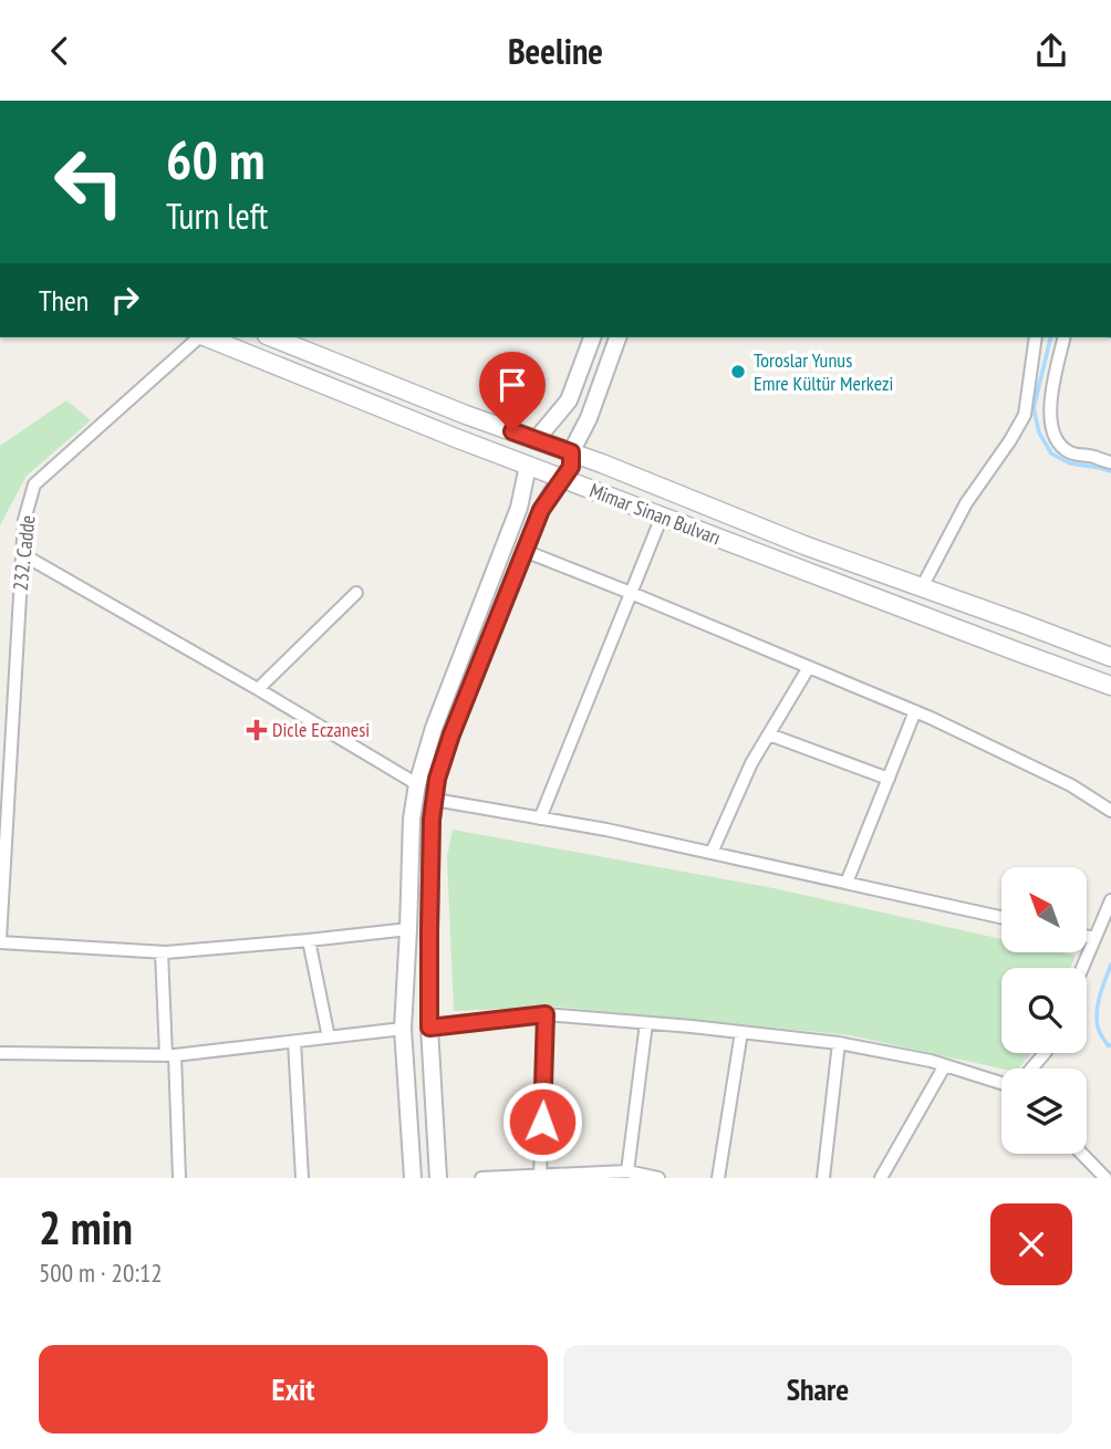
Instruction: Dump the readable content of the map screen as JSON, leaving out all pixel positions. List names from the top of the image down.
{
  "streets": {
    "main road": ["Mimar Sinan Bulvarı"],
    "street": ["232. Cadde"]
  },
  "places": {
    "other": ["Toroslar Yunus Emre Kültür Merkezi"],
    "health": ["Dicle Eczanesi"]
  },
  "north": "top left",
  "page": {
    "header": "Beeline",
    "turn": ["60 m", "Turn left"],
    "then": "Then",
    "heading": ["2 min", "500 m · 20:12"],
    "buttons": ["Exit", "Share"]
  }
}
